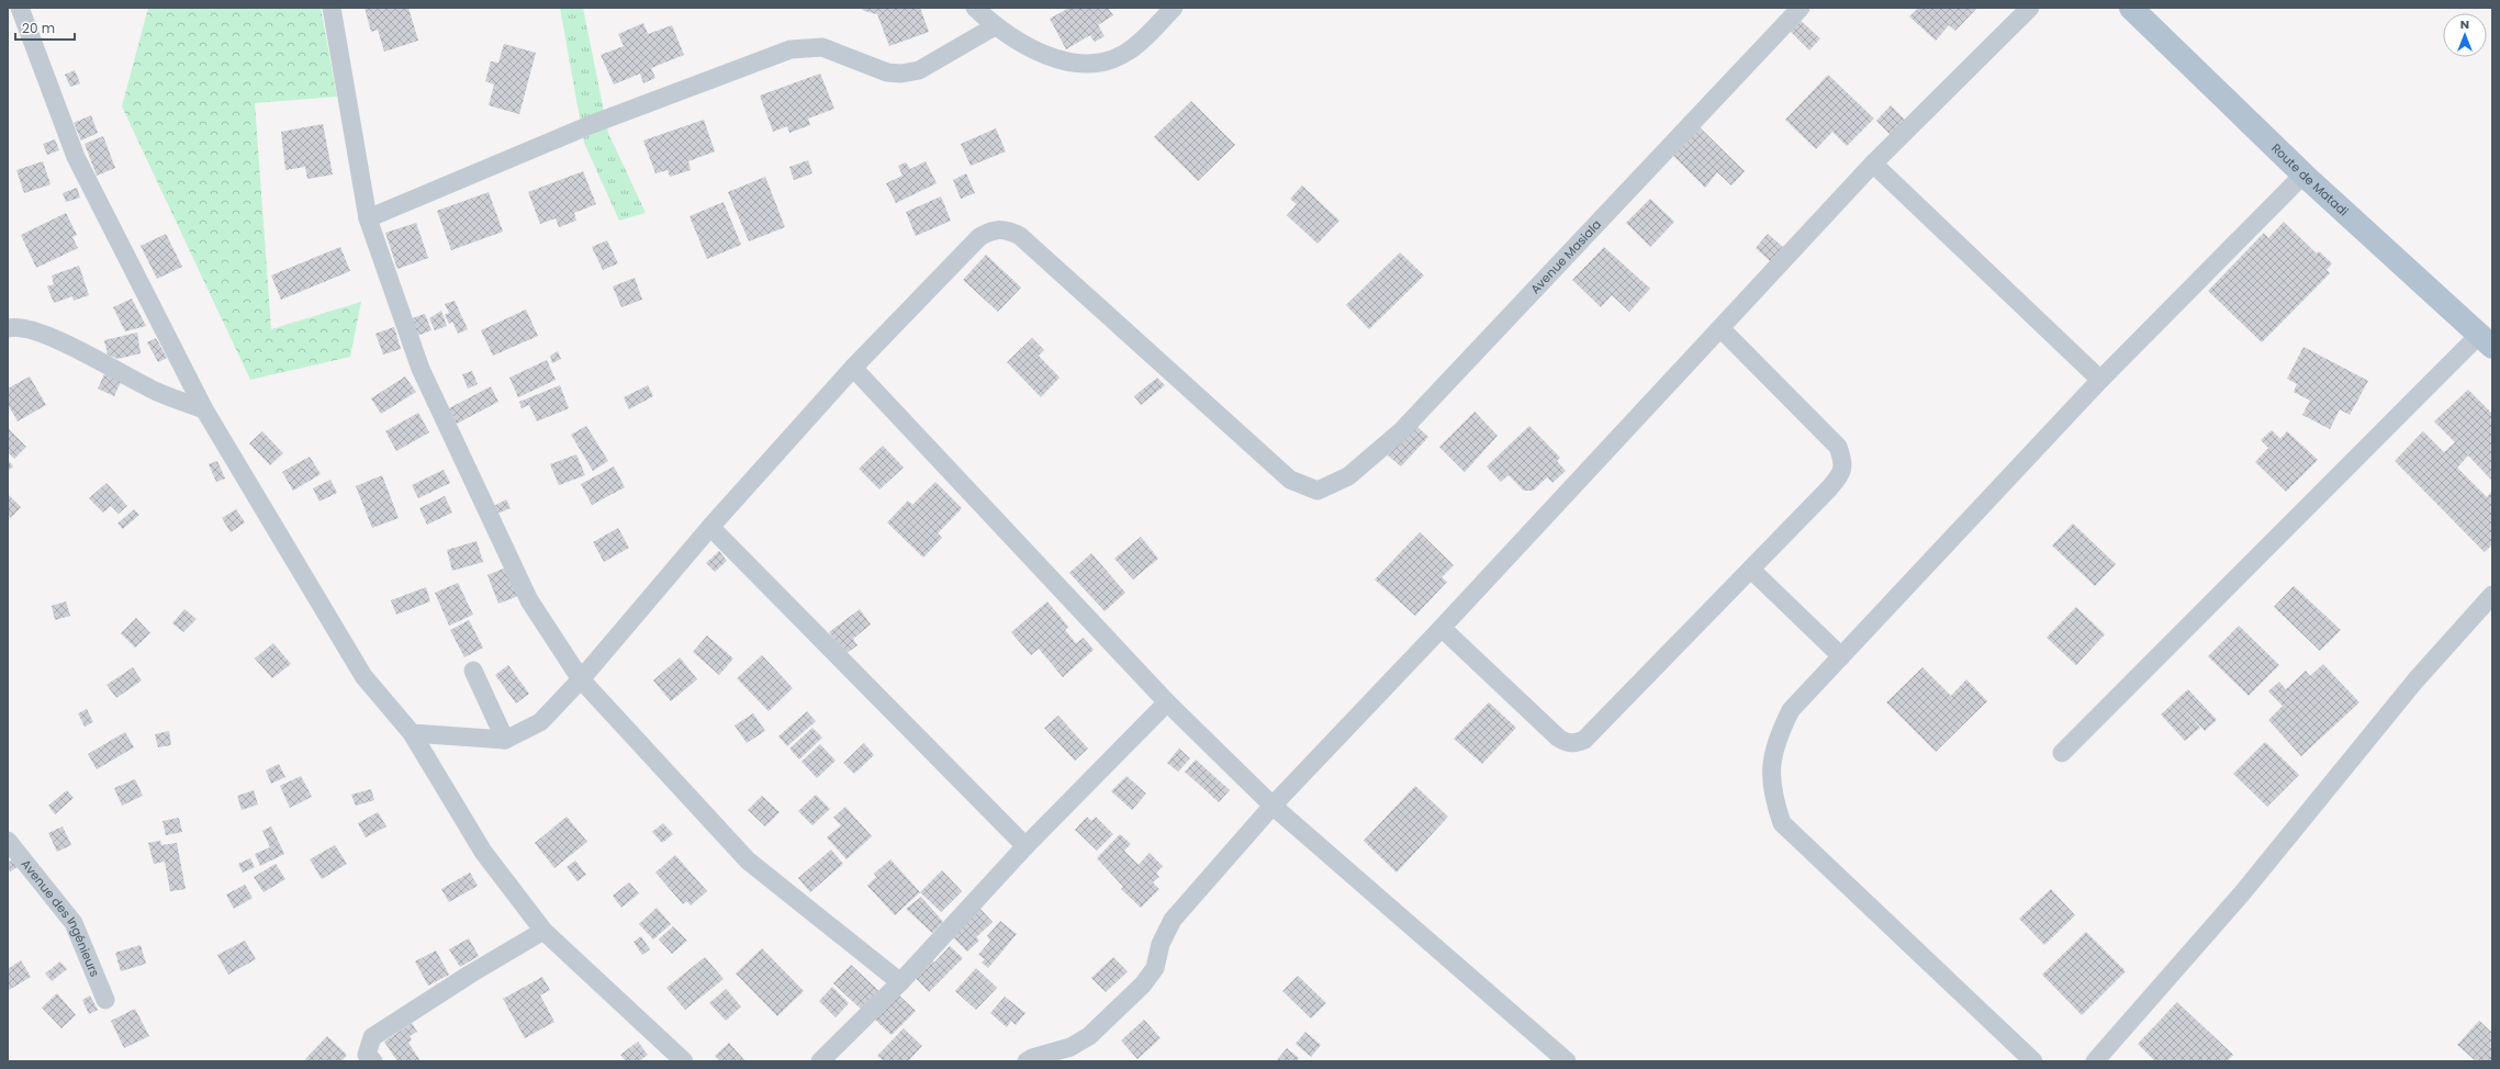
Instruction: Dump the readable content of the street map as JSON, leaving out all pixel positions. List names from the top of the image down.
{
  "streets": {
    "main road": ["Route de Matadi"],
    "street": ["Avenue Masiala", "Avenue des Ingénieurs"]
  },
  "scale_bar": "20 m",
  "north": "top"
}
